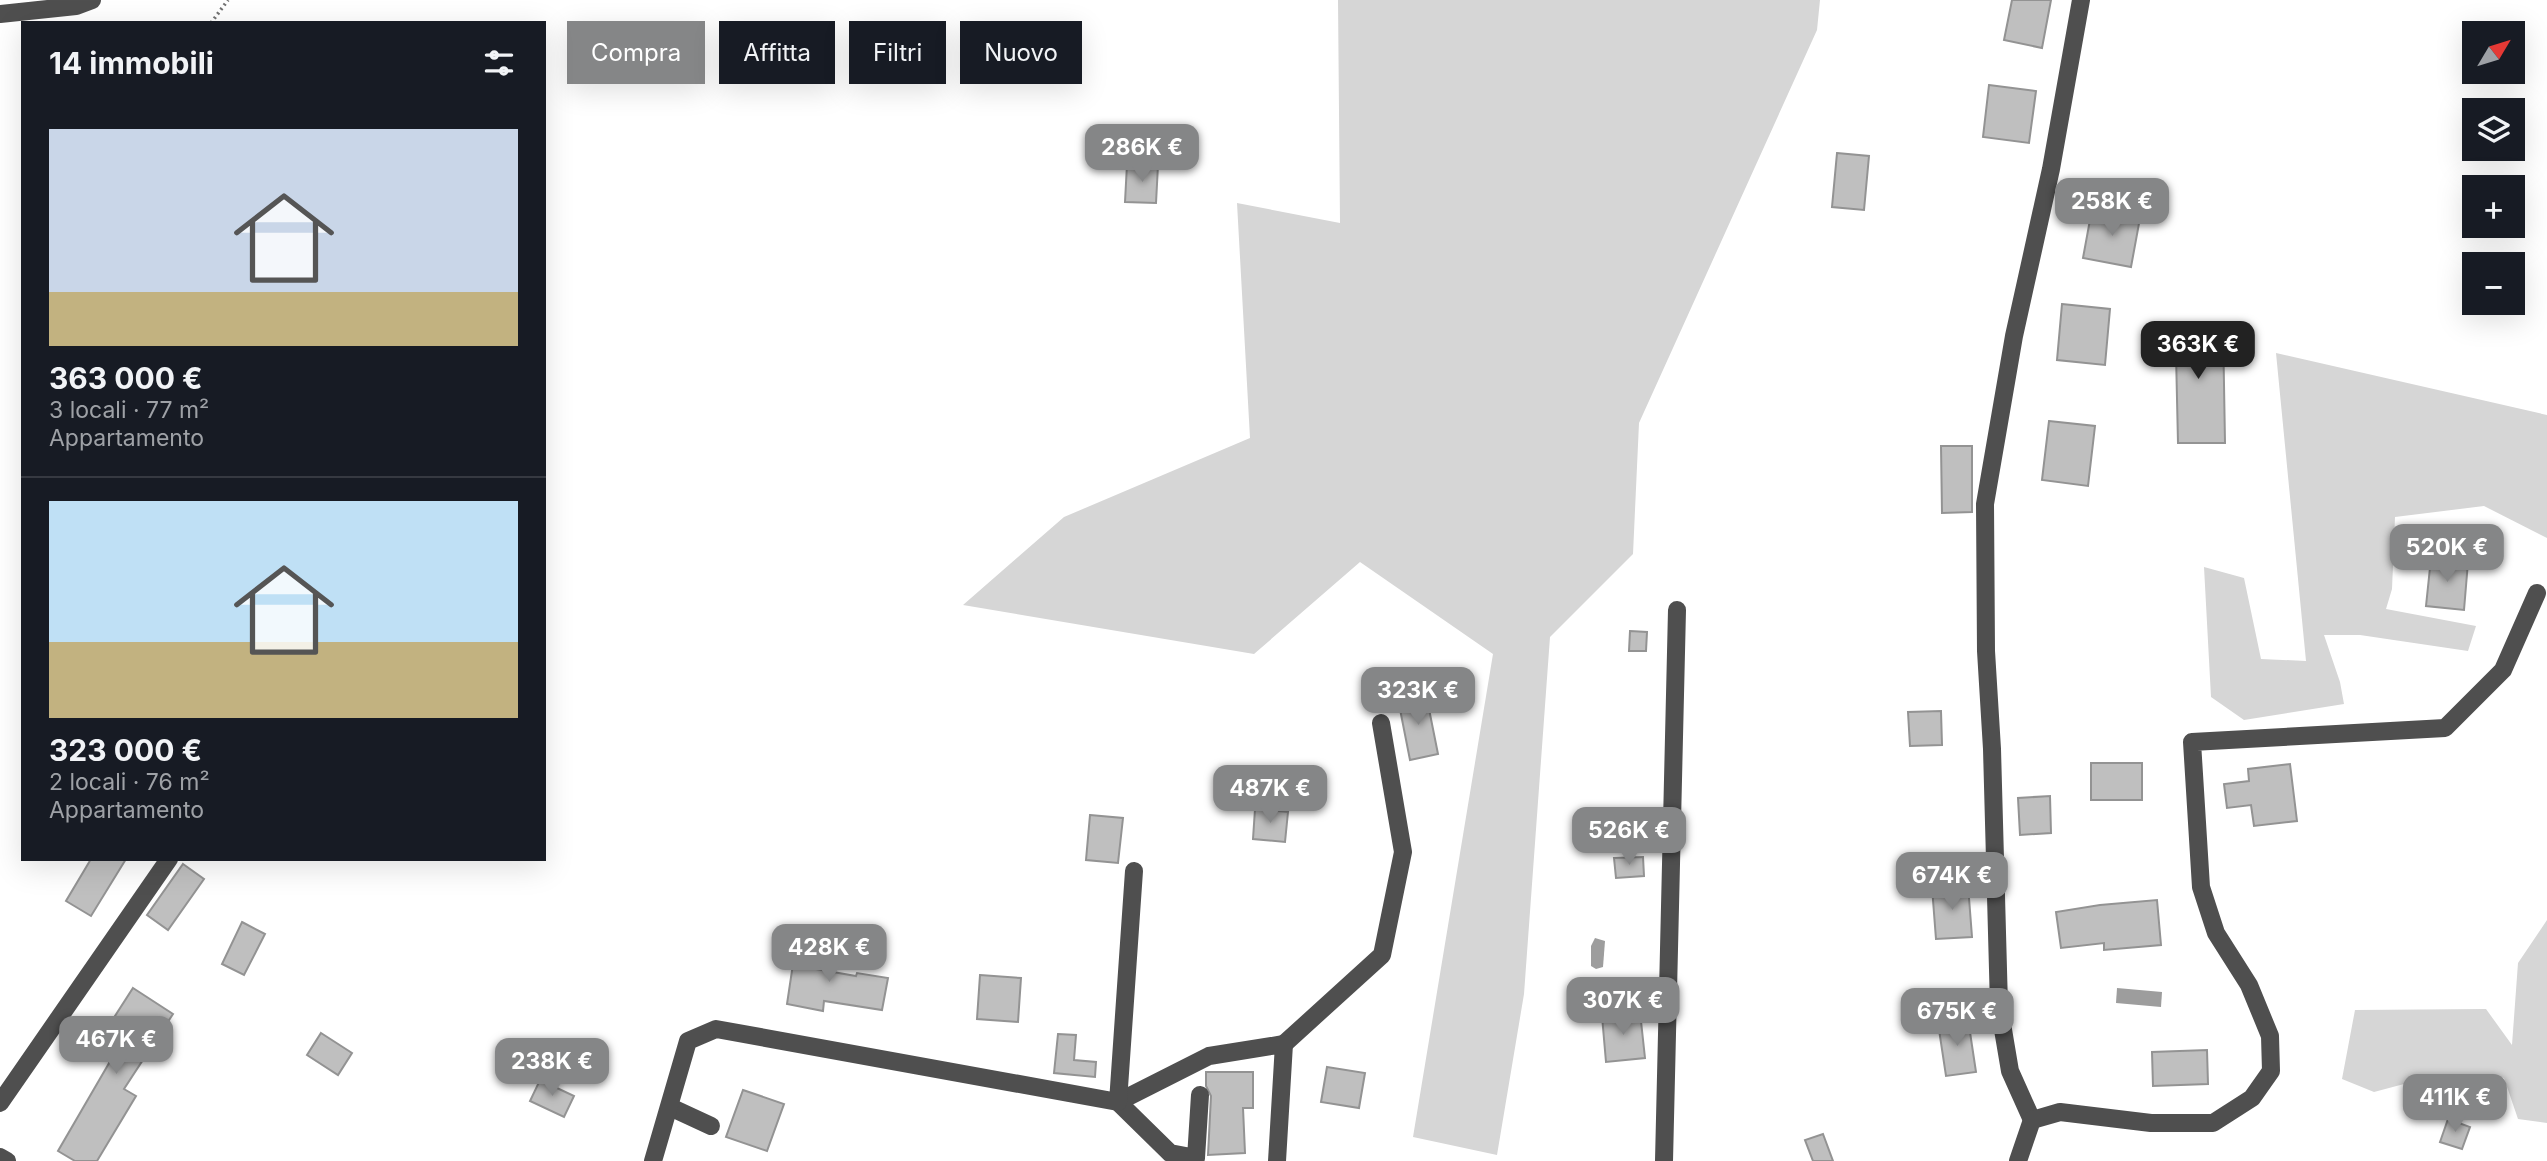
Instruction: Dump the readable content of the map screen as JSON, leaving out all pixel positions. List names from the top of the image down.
{
  "north": "top right",
  "page": {
    "map_buttons": ["+", "−"],
    "chip": [
      "Compra",
      "Affitta",
      "Filtri",
      "Nuovo"
    ],
    "heading": "14 immobili",
    "list": [
      {
        "name": "363 000 €",
        "note": "3 locali · 77 m² · Appartamento"
      },
      {
        "name": "323 000 €",
        "note": "2 locali · 76 m² · Appartamento"
      }
    ],
    "price": [
      "286K €",
      "258K €",
      "363K €",
      "520K €",
      "323K €",
      "487K €",
      "526K €",
      "674K €",
      "428K €",
      "307K €",
      "675K €",
      "467K €",
      "238K €",
      "411K €"
    ]
  }
}
